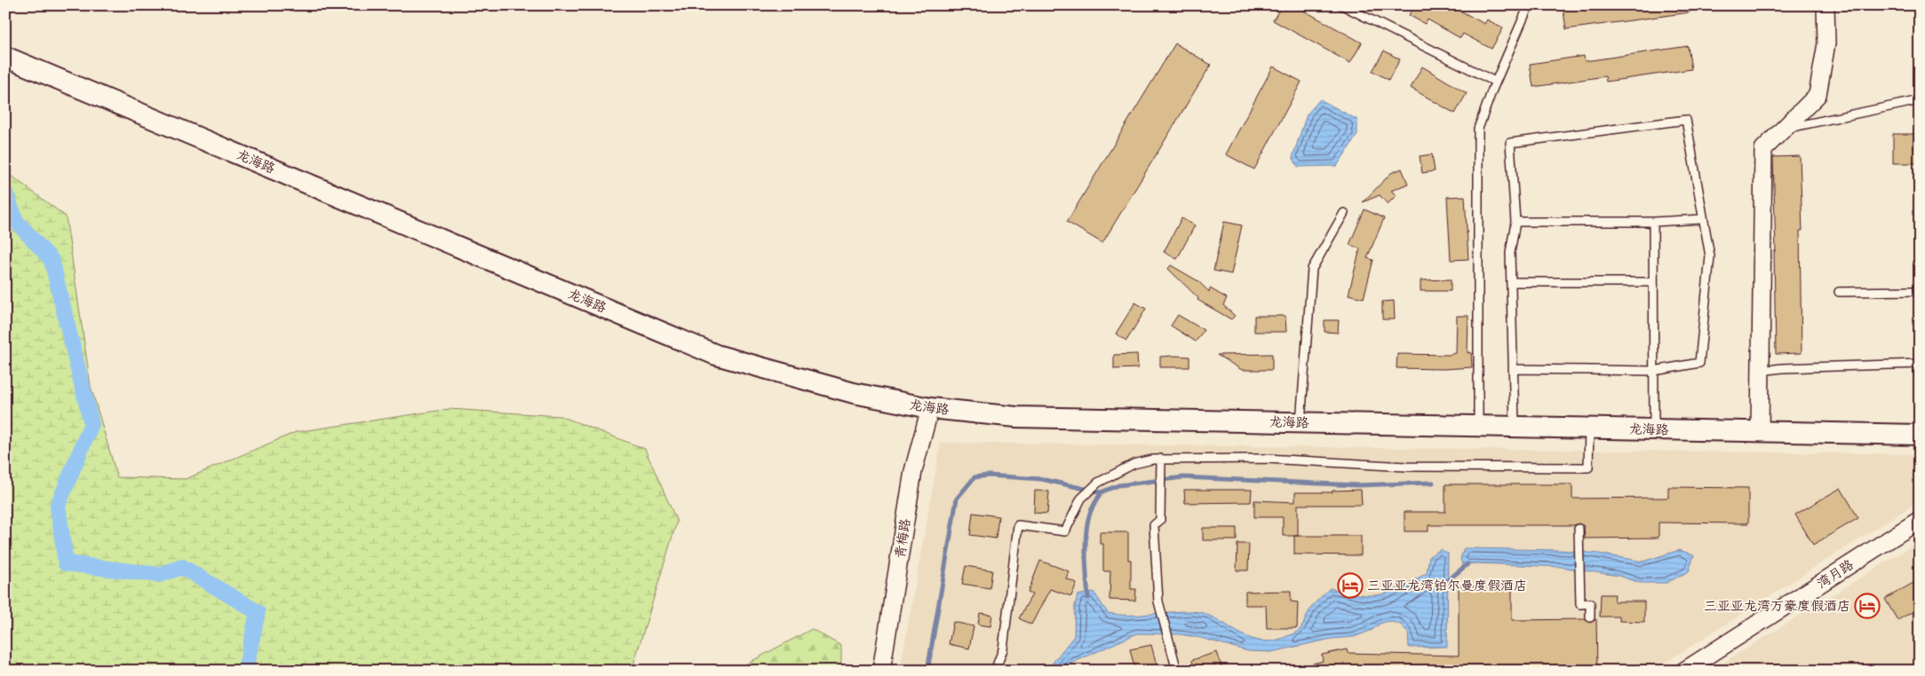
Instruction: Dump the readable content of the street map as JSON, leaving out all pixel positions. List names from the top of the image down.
{
  "streets": {
    "street": ["龙海路", "青梅路", "湾月路"]
  },
  "crossings": [
    ["龙海路", "青梅路"]
  ],
  "places": {
    "hotel": ["三亚亚龙湾铂尔曼度假酒店", "三亚亚龙湾万豪度假酒店"]
  }
}
